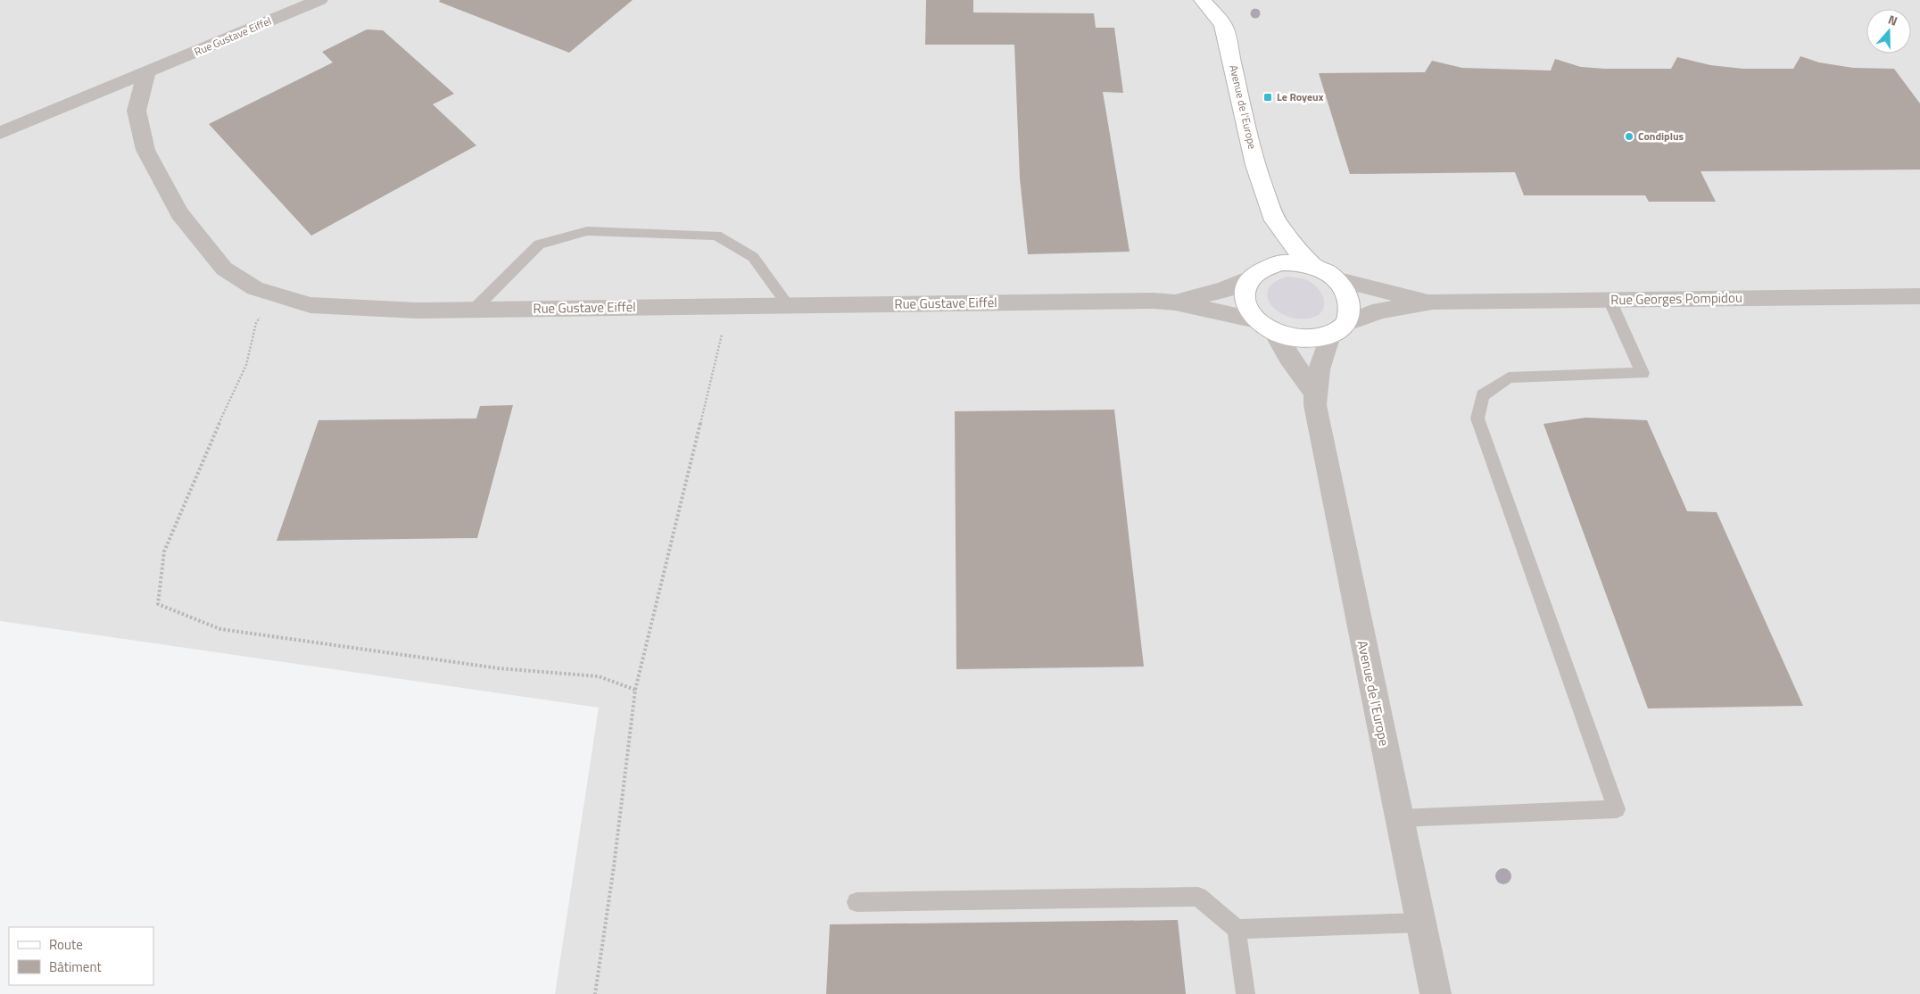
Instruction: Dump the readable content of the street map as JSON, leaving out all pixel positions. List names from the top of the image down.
{
  "streets": {
    "street": ["Rue Gustave Eiffel", "Avenue de l'Europe", "Rue Georges Pompidou"]
  },
  "places": {
    "transit": ["Le Royeux"],
    "other": ["Condiplus"]
  },
  "legend": ["Route", "Bâtiment"],
  "north": "top"
}
